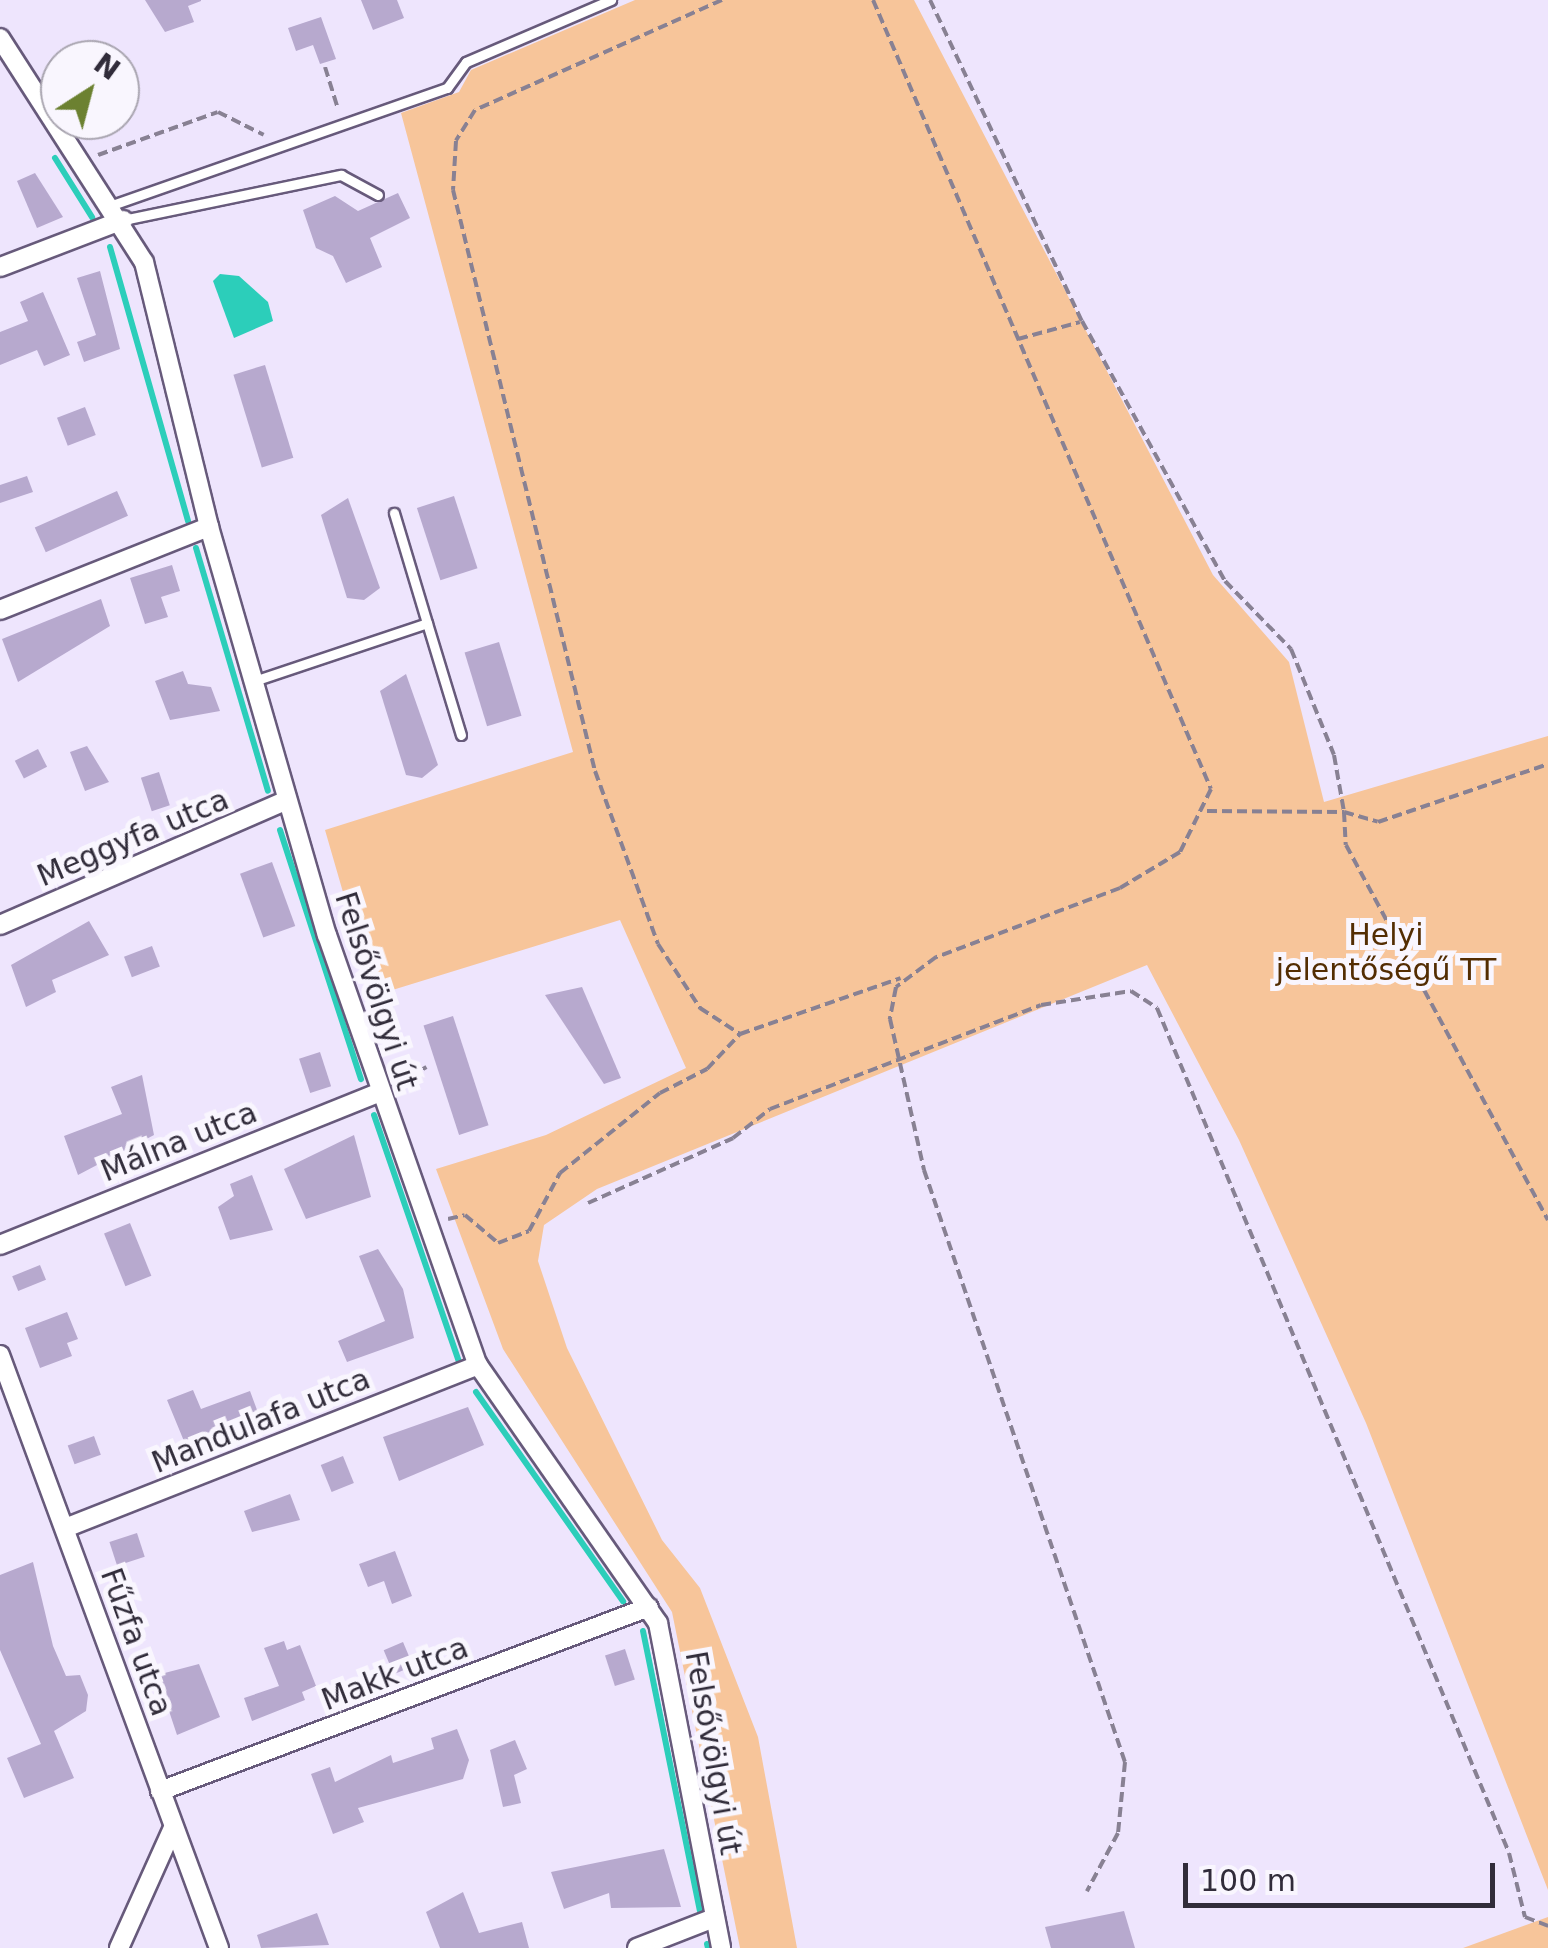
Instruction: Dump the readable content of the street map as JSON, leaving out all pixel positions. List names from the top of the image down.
{
  "streets": {
    "street": [
      "Meggyfa utca",
      "Felsővölgyi út",
      "Málna utca",
      "Mandulafa utca",
      "Fűzfa utca",
      "Makk utca"
    ]
  },
  "crossings": [
    ["Meggyfa utca", "Felsővölgyi út"],
    ["Felsővölgyi út", "Málna utca"],
    ["Felsővölgyi út", "Mandulafa utca"],
    ["Felsővölgyi út", "Makk utca"],
    ["Mandulafa utca", "Fűzfa utca"],
    ["Fűzfa utca", "Makk utca"]
  ],
  "parks": ["Helyi jelentőségű TT"],
  "scale_bar": "100 m",
  "north": "top right"
}
